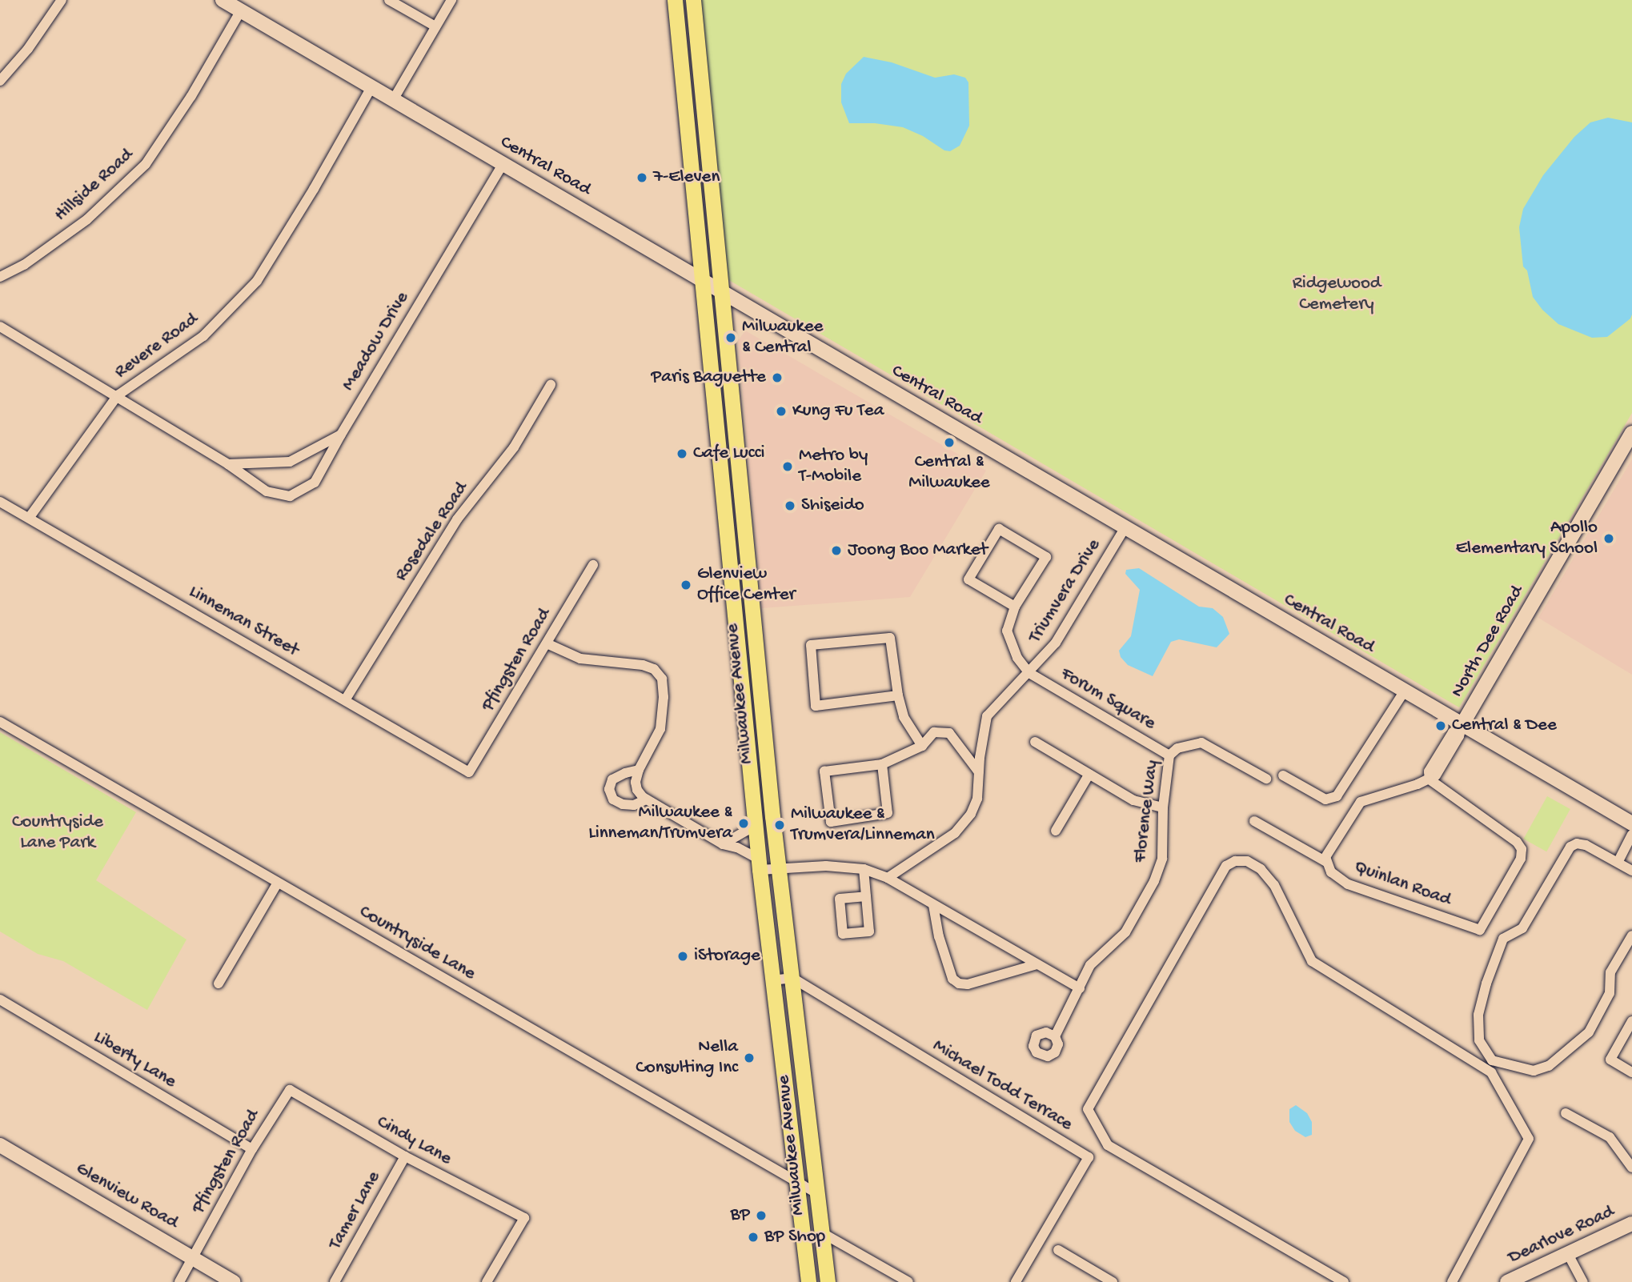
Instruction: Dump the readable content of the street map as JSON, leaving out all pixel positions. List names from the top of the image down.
{
  "streets": {
    "main road": [
      "Central Road",
      "North Dee Road",
      "Milwaukee Avenue",
      "Glenview Road",
      "Dearlove Road"
    ],
    "street": [
      "Hillside Road",
      "Meadow Drive",
      "Revere Road",
      "Rosedale Road",
      "Triumvera Drive",
      "Linneman Street",
      "Pfingsten Road",
      "Forum Square",
      "Florence Way",
      "Quinlan Road",
      "Countryside Lane",
      "Liberty Lane",
      "Michael Todd Terrace",
      "Cindy Lane",
      "Tamer Lane"
    ]
  },
  "crossings": [
    ["Central Road", "Hillside Road"],
    ["Central Road", "Meadow Drive"],
    ["Central Road", "Revere Road"],
    ["Central Road", "Triumvera Drive"],
    ["Central Road", "North Dee Road"],
    ["Central Road", "Milwaukee Avenue"],
    ["Meadow Drive", "Revere Road"],
    ["Revere Road", "Linneman Street"],
    ["Rosedale Road", "Linneman Street"],
    ["Triumvera Drive", "Forum Square"],
    ["Linneman Street", "Pfingsten Road"],
    ["Pfingsten Road", "Liberty Lane"],
    ["Pfingsten Road", "Cindy Lane"],
    ["Pfingsten Road", "Glenview Road"],
    ["Milwaukee Avenue", "Countryside Lane"],
    ["Milwaukee Avenue", "Michael Todd Terrace"],
    ["Forum Square", "Florence Way"],
    ["Cindy Lane", "Tamer Lane"]
  ],
  "parks": ["Ridgewood Cemetery", "Countryside Lane Park"],
  "places": [
    "7-Eleven",
    "Milwaukee & Central",
    "Paris Baguette",
    "Kung Fu Tea",
    "Central & Milwaukee",
    "Cafe Lucci",
    "Metro by T-Mobile",
    "Shiseido",
    "Apollo Elementary School",
    "Joong Boo Market",
    "Glenview Office Center",
    "Central & Dee",
    "Milwaukee & Linneman/Trumvera",
    "Milwaukee & Trumvera/Linneman",
    "iStorage",
    "Nella Consulting Inc",
    "BP",
    "BP Shop"
  ]
}
